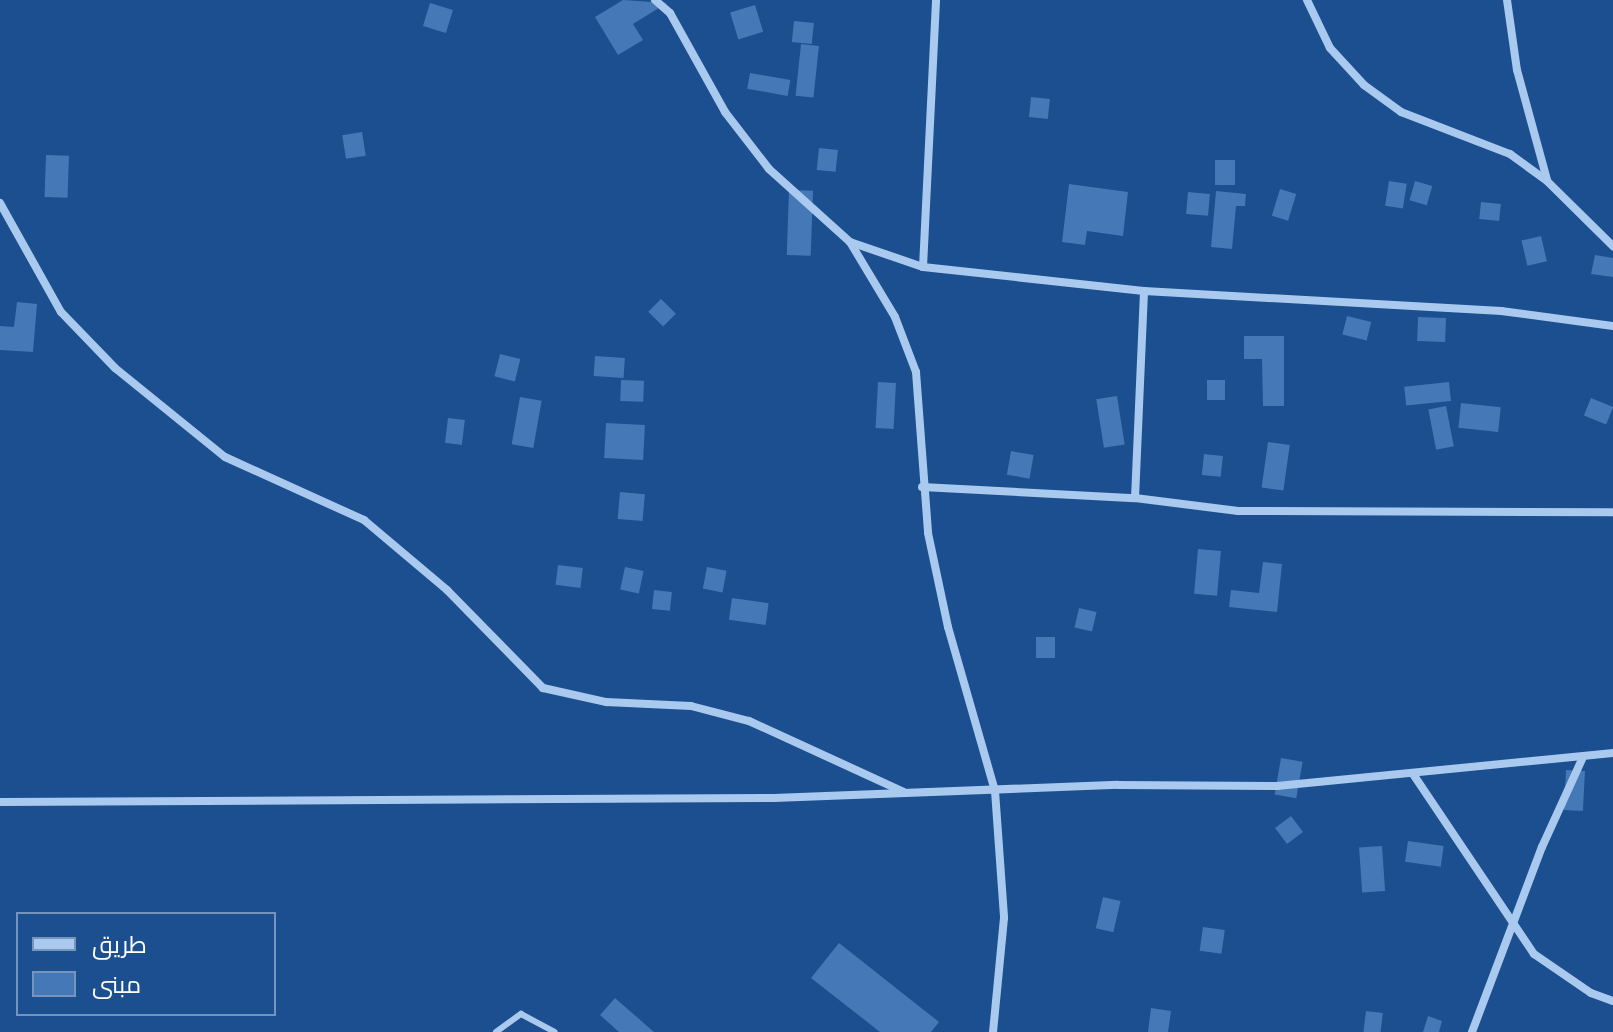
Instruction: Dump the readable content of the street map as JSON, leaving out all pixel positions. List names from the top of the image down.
{
  "legend": ["طريق", "مبنى"]
}
